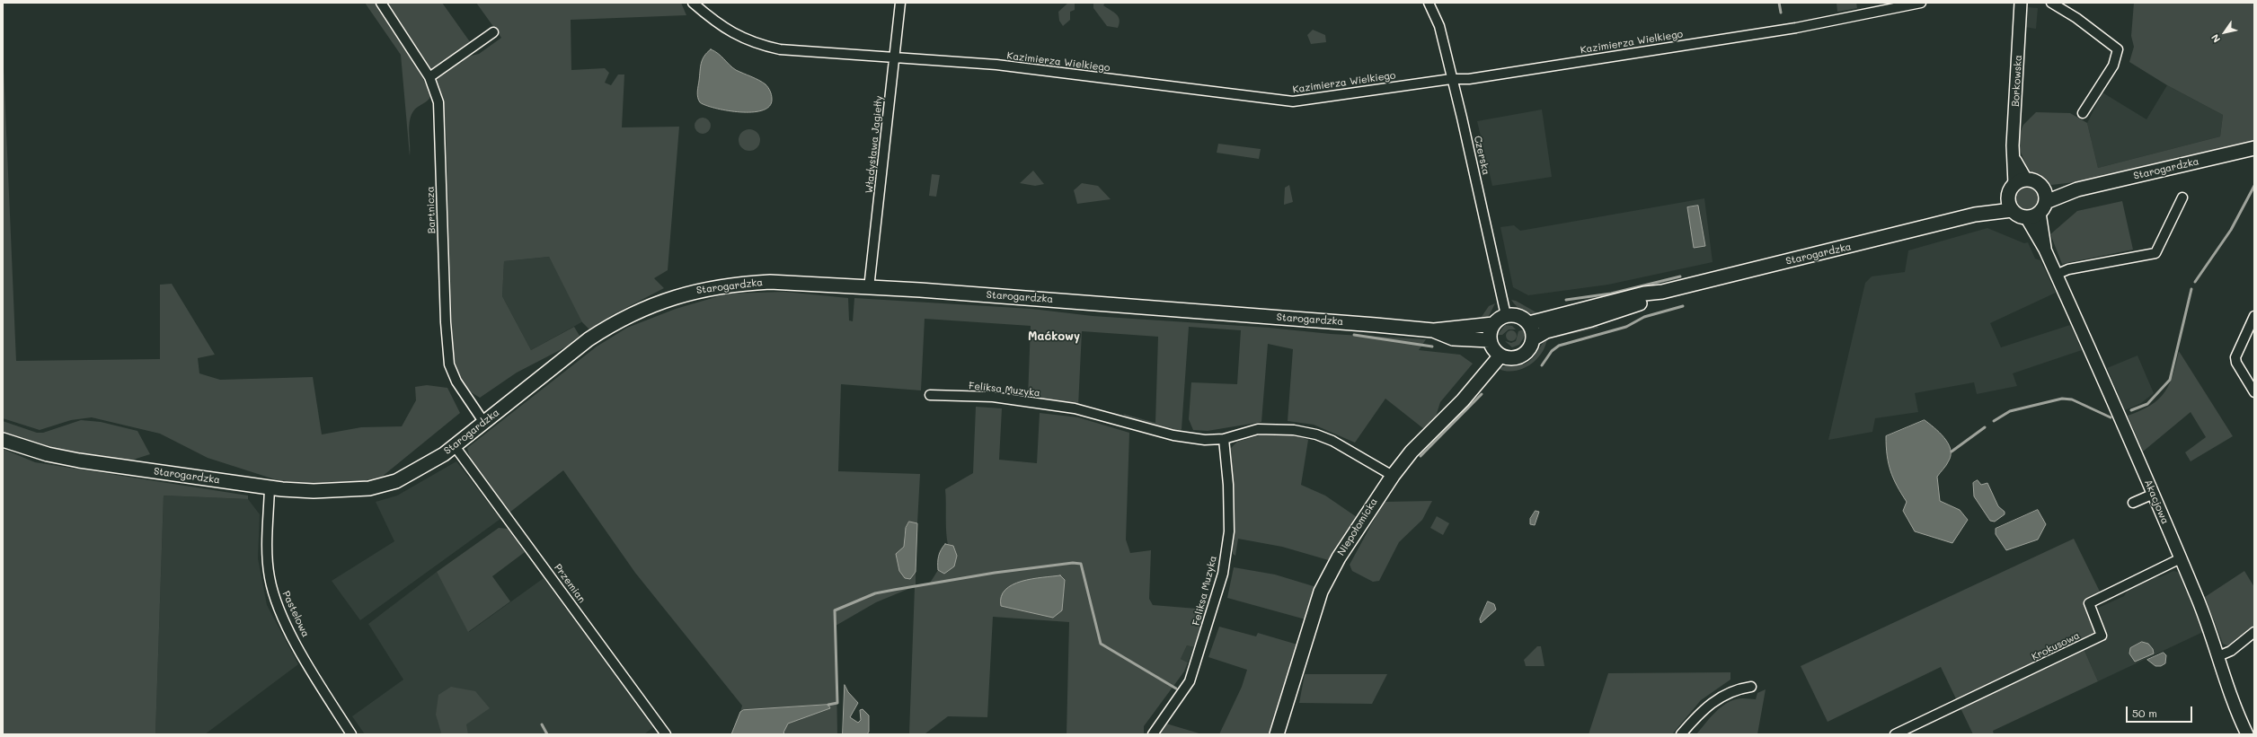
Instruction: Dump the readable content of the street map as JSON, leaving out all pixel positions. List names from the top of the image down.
{
  "streets": {
    "main road": ["Starogardzka", "Niepołomicka"],
    "street": [
      "Kazimierza Wielkiego",
      "Borkowska",
      "Władysława Jagiełły",
      "Czerska",
      "Bartnicza",
      "Feliksa Muzyka",
      "Akacjowa",
      "Przemian",
      "Pastelowa",
      "Krokusowa"
    ]
  },
  "crossings": [
    ["Kazimierza Wielkiego", "Władysława Jagiełły"],
    ["Kazimierza Wielkiego", "Czerska"],
    ["Borkowska", "Starogardzka"],
    ["Borkowska", "Akacjowa"],
    ["Władysława Jagiełły", "Starogardzka"],
    ["Czerska", "Starogardzka"],
    ["Czerska", "Niepołomicka"],
    ["Starogardzka", "Bartnicza"],
    ["Starogardzka", "Akacjowa"],
    ["Starogardzka", "Niepołomicka"],
    ["Starogardzka", "Przemian"],
    ["Starogardzka", "Pastelowa"],
    ["Feliksa Muzyka", "Niepołomicka"],
    ["Akacjowa", "Krokusowa"]
  ],
  "districts": ["Maćkowy"],
  "scale_bar": "50 m",
  "north": "bottom left"
}
